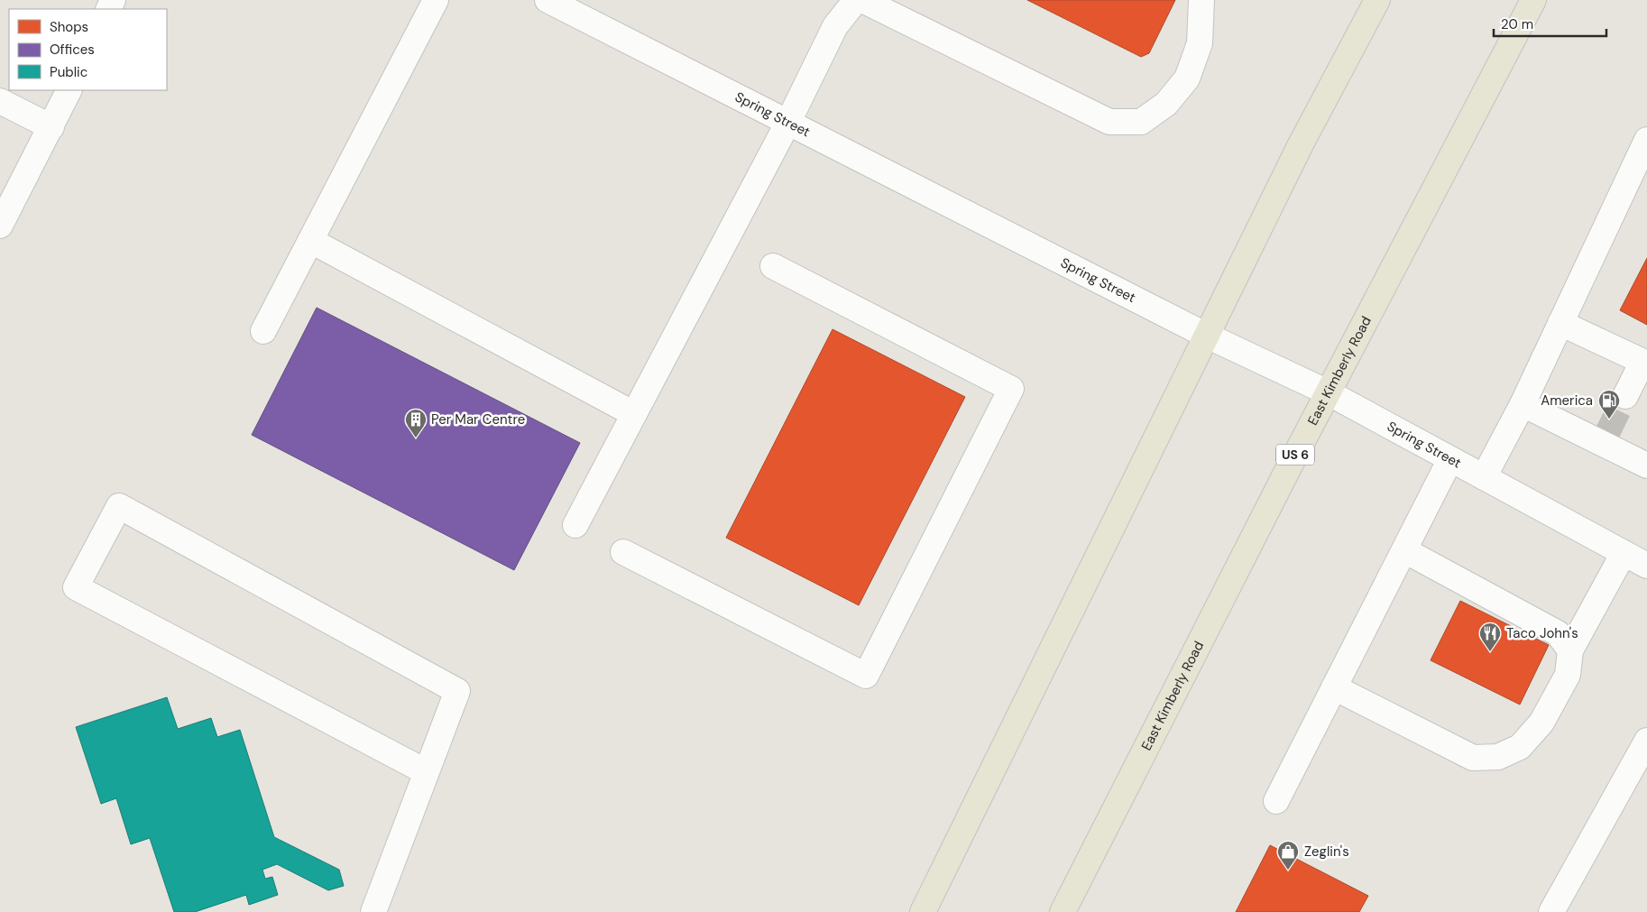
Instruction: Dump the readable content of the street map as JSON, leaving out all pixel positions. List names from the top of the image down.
{
  "streets": {
    "main road": ["East Kimberly Road", "US 6"],
    "street": ["Spring Street"]
  },
  "crossings": [
    ["Spring Street", "East Kimberly Road"]
  ],
  "places": {
    "fuel station": ["America"],
    "building": ["Per Mar Centre"],
    "restaurant": ["Taco John's"],
    "shop": ["Zeglin's"]
  },
  "legend": ["Shops", "Offices", "Public"],
  "scale_bar": "20 m"
}
